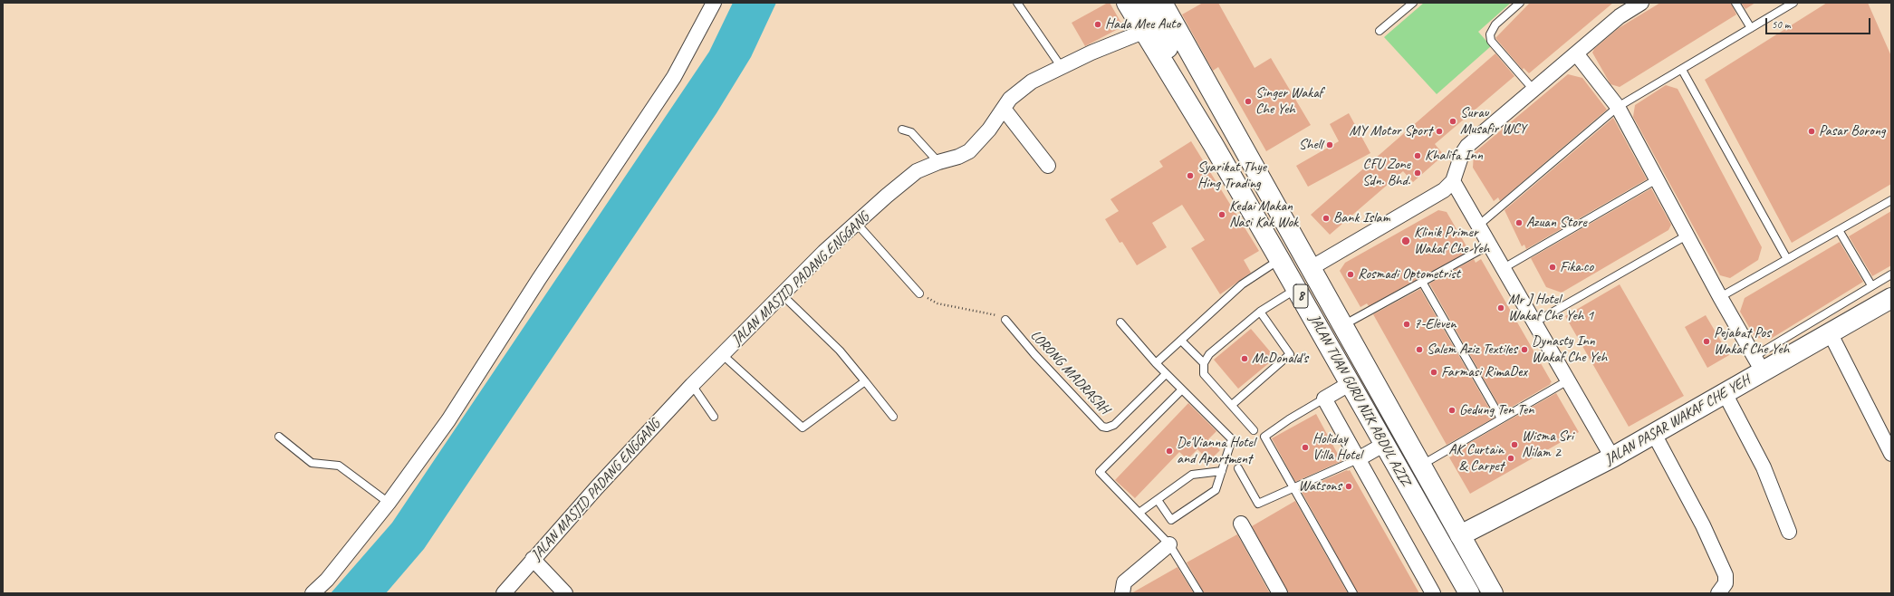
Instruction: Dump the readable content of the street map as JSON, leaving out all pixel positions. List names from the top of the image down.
{
  "streets": {
    "main road": ["8", "JALAN TUAN GURU NIK ABDUL AZIZ", "JALAN PASAR WAKAF CHE YEH"],
    "street": ["JALAN MASJID PADANG ENGGANG"],
    "lane": ["LORONG MADRASAH"]
  },
  "crossings": [
    ["JALAN MASJID PADANG ENGGANG", "JALAN TUAN GURU NIK ABDUL AZIZ"],
    ["JALAN TUAN GURU NIK ABDUL AZIZ", "JALAN PASAR WAKAF CHE YEH"]
  ],
  "places": [
    "Hada Mee Auto",
    "Singer Wakaf Che Yeh",
    "Surau Musafir WCY",
    "MY Motor Sport",
    "Pasar Borong",
    "Shell",
    "Khalifa Inn",
    "CFU Zone Sdn. Bhd.",
    "Syarikat Thye Hing Trading",
    "Kedai Makan Nasi Kak Wok",
    "Bank Islam",
    "Azuan Store",
    "Klinik Primer Wakaf Che Yeh",
    "Fika.co",
    "Rosmadi Optometrist",
    "Mr J Hotel Wakaf Che Yeh 1",
    "7-Eleven",
    "Pejabat Pos Wakaf Che Yeh",
    "Salem Aziz Textiles",
    "Dynasty Inn Wakaf Che Yeh",
    "McDonald's",
    "Farmasi RimaDex",
    "Gedung Ten Ten",
    "Wisma Sri Nilam 2",
    "Holiday Villa Hotel",
    "De'Vianna Hotel and Apartment",
    "AK Curtain & Carpet",
    "Watsons"
  ],
  "scale_bar": "50 m"
}
